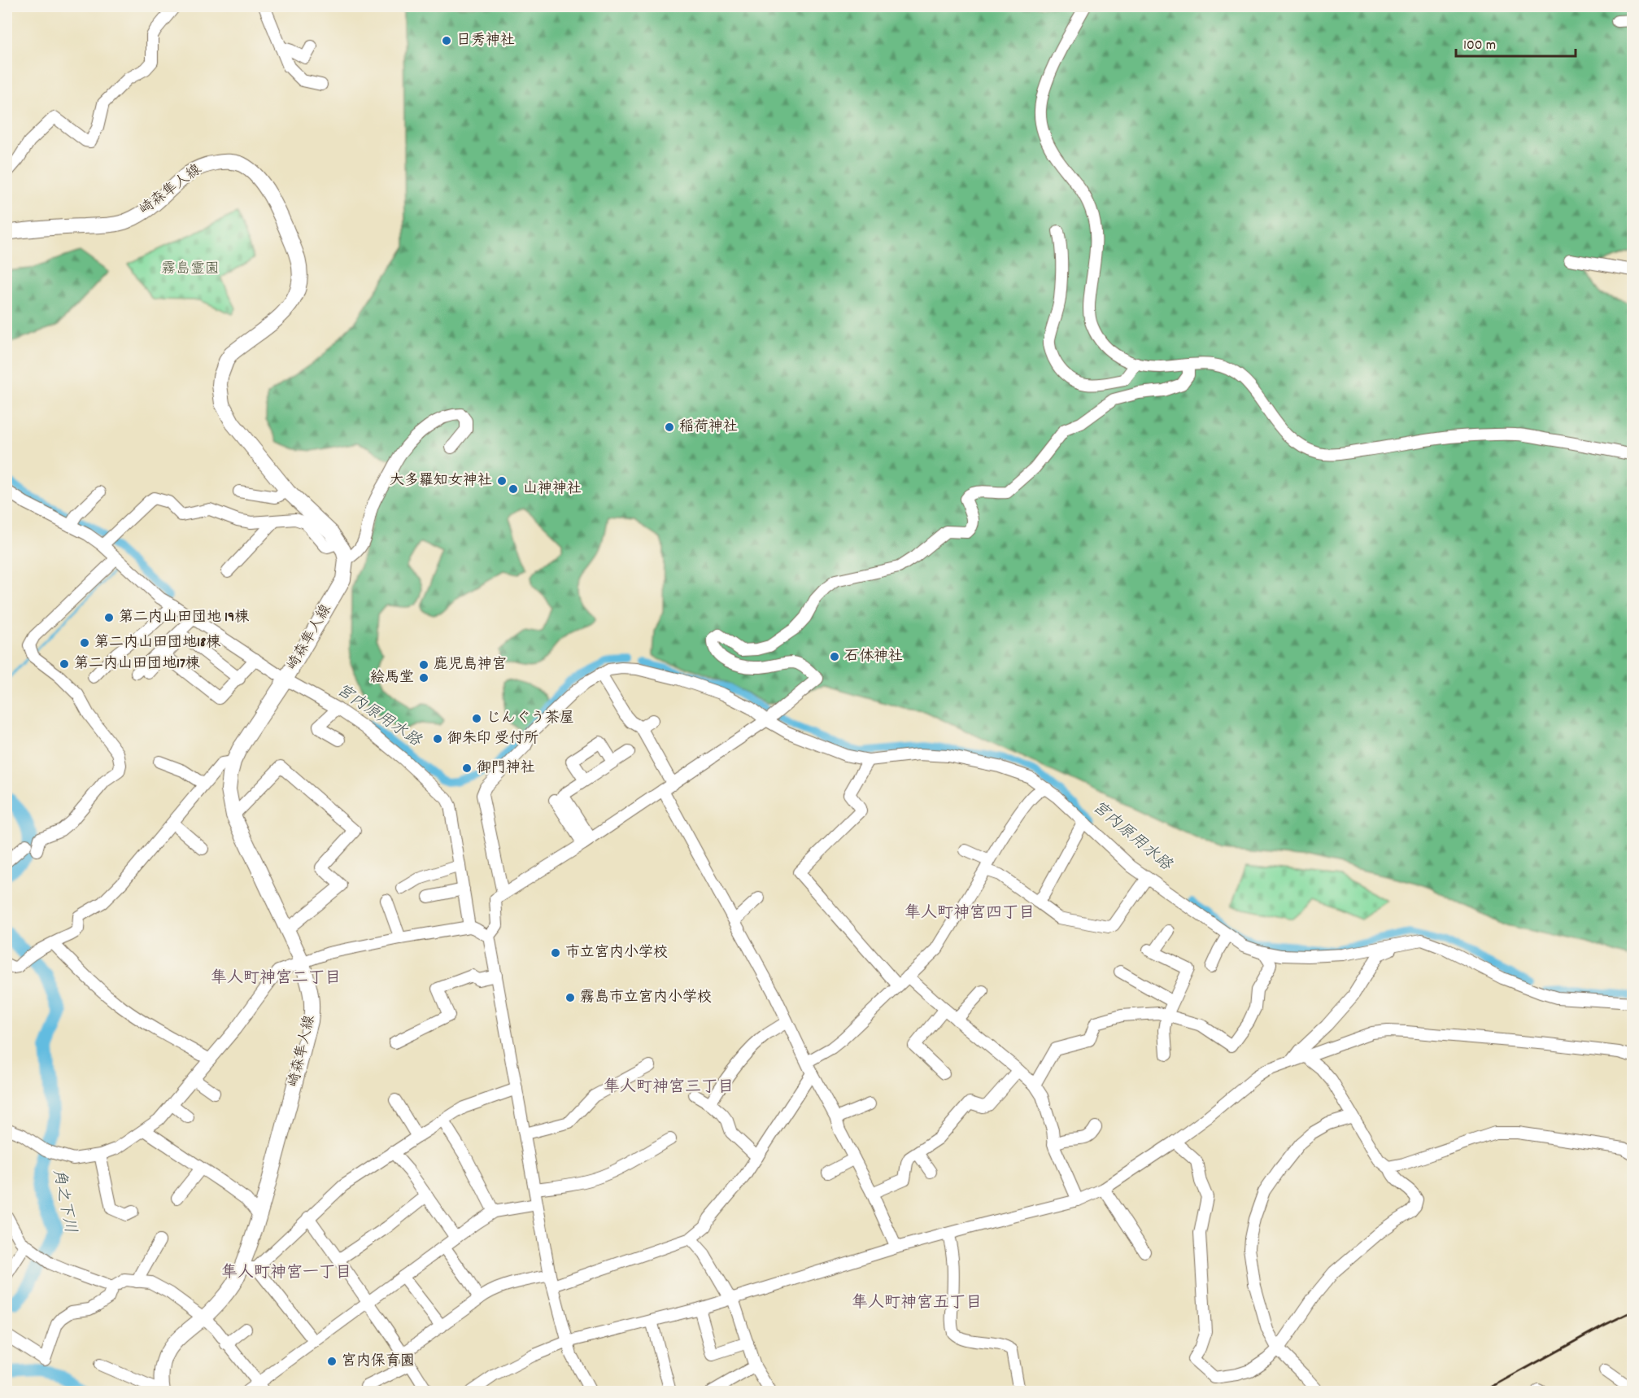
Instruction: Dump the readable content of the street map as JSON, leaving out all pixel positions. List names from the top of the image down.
{
  "streets": {
    "main road": ["崎森隼人線"]
  },
  "districts": [
    "隼人町神宮四丁目",
    "隼人町神宮二丁目",
    "隼人町神宮三丁目",
    "隼人町神宮一丁目",
    "隼人町神宮五丁目"
  ],
  "water": ["宮内原用水路", "角之下川"],
  "parks": ["霧島霊園"],
  "places": [
    "日秀神社",
    "稲荷神社",
    "大多羅知女神社",
    "山神神社",
    "第二内山田団地 19棟",
    "第二内山田団地18棟",
    "石体神社",
    "第二内山田団地17棟",
    "鹿児島神宮",
    "絵馬堂",
    "じんぐう茶屋",
    "御朱印 受付所",
    "御門神社",
    "市立宮内小学校",
    "霧島市立宮内小学校",
    "宮内保育園"
  ],
  "scale_bar": "100 m"
}
